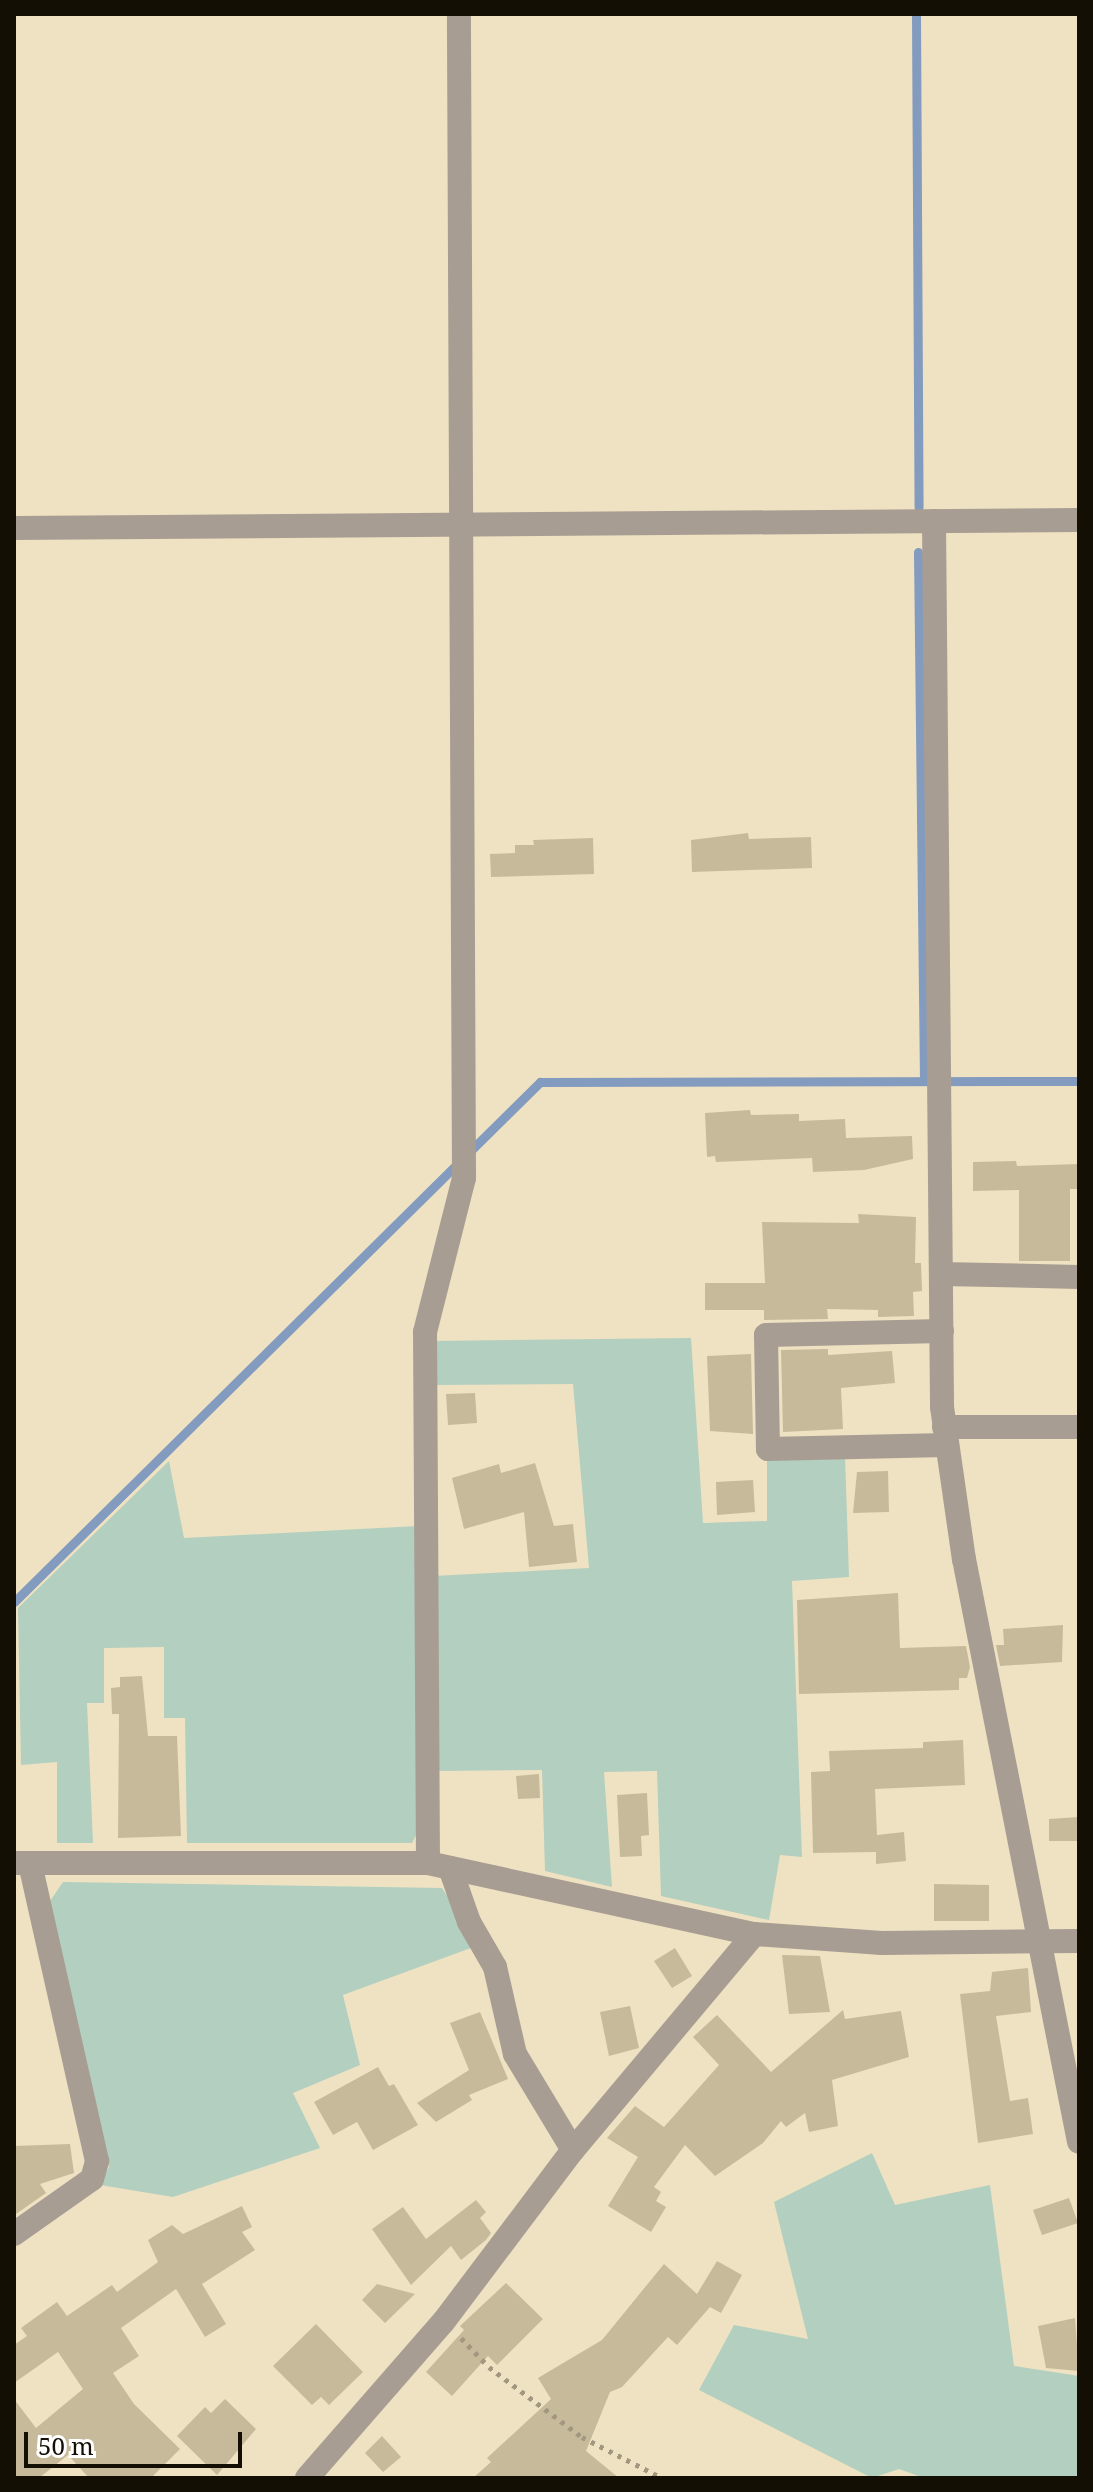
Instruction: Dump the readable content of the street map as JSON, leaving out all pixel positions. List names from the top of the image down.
{
  "scale_bar": "50 m"
}
